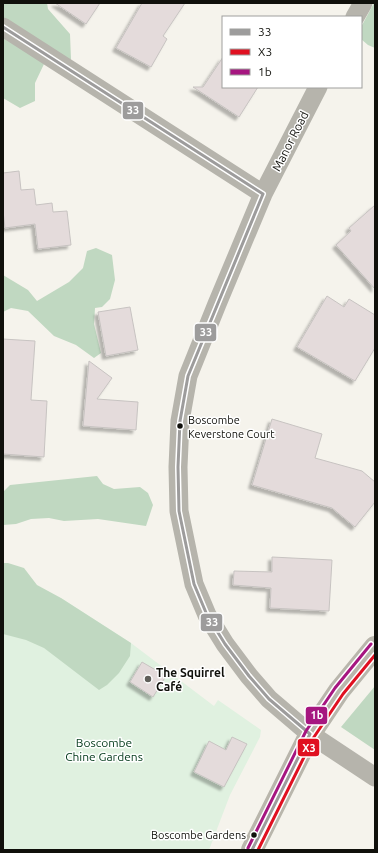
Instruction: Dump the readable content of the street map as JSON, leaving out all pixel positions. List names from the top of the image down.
{
  "streets": {
    "street": ["Manor Road"]
  },
  "parks": ["Boscombe Chine Gardens"],
  "places": ["Boscombe Keverstone Court", "The Squirrel Café", "Boscombe Gardens"],
  "lines": ["transit line 33", "transit line 1b", "transit line X3"],
  "legend": ["33", "X3", "1b"]
}
